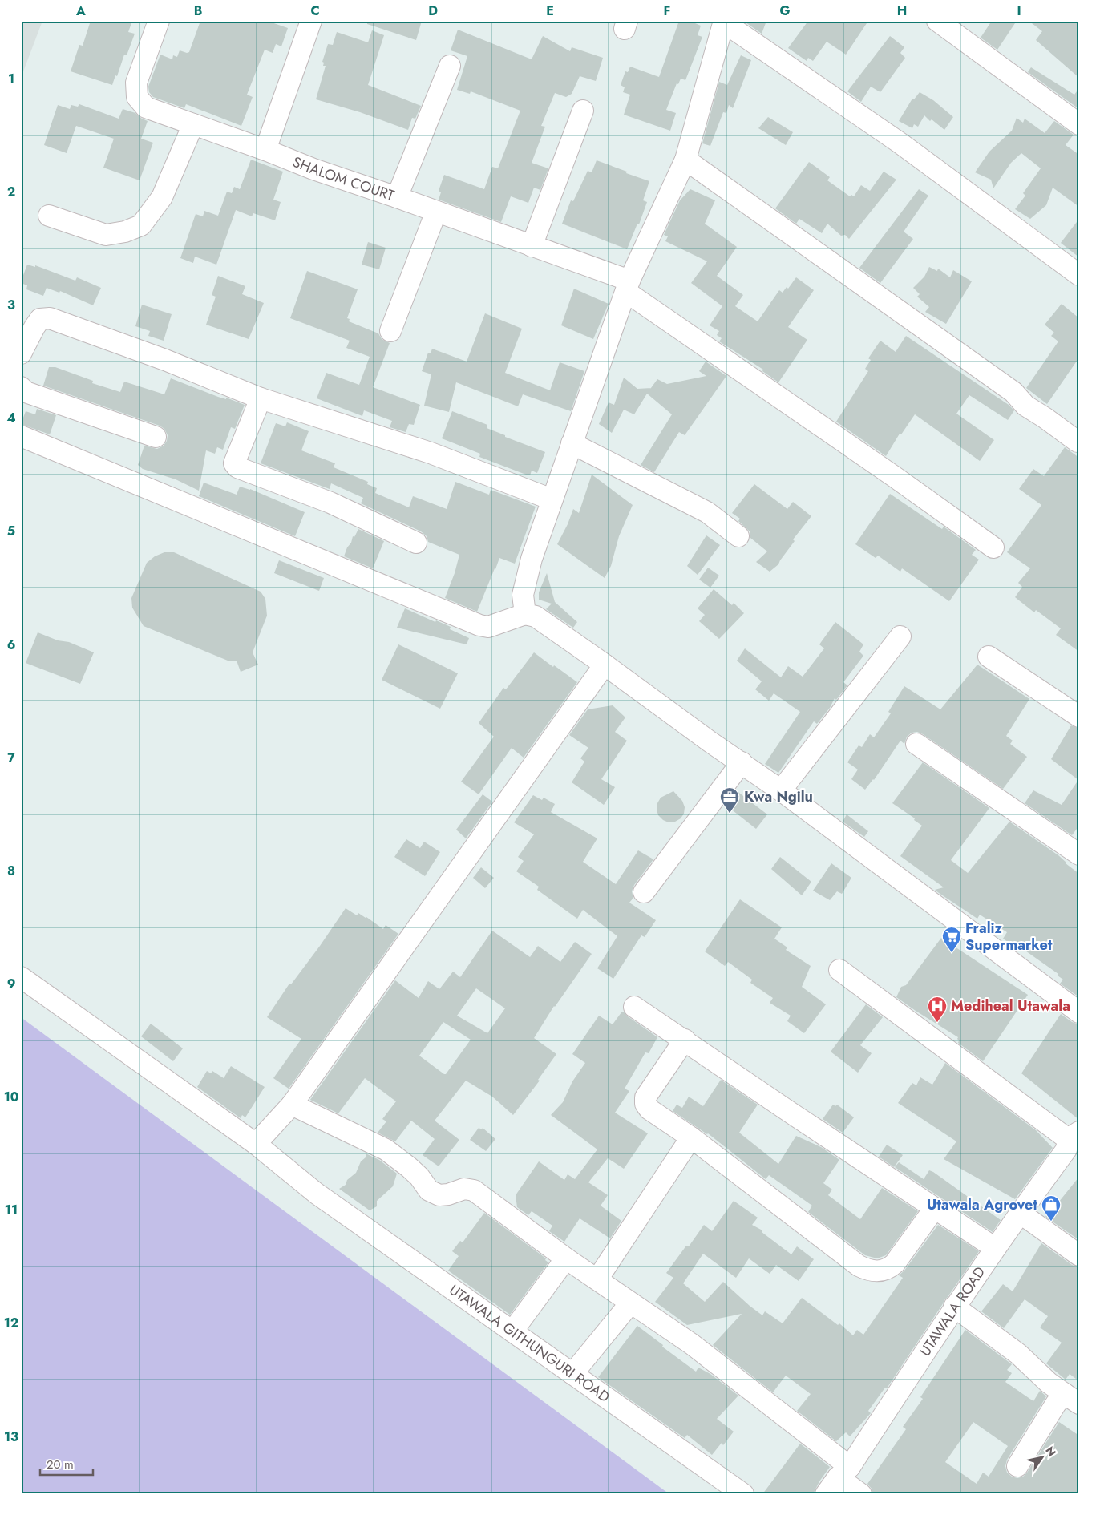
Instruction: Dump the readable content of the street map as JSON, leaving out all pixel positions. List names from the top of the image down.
{
  "streets": {
    "street": ["SHALOM COURT", "UTAWALA ROAD", "UTAWALA GITHUNGURI ROAD"]
  },
  "places": {
    "office": ["Kwa Ngilu"],
    "supermarket": ["Fraliz Supermarket"],
    "hospital": ["Mediheal Utawala"],
    "shop": ["Utawala Agrovet"]
  },
  "scale_bar": "20 m",
  "north": "top right",
  "grid": {
    "columns": [
      "A",
      "B",
      "C",
      "D",
      "E",
      "F",
      "G",
      "H",
      "I"
    ],
    "rows": [
      "1",
      "2",
      "3",
      "4",
      "5",
      "6",
      "7",
      "8",
      "9",
      "10",
      "11",
      "12",
      "13"
    ]
  }
}
